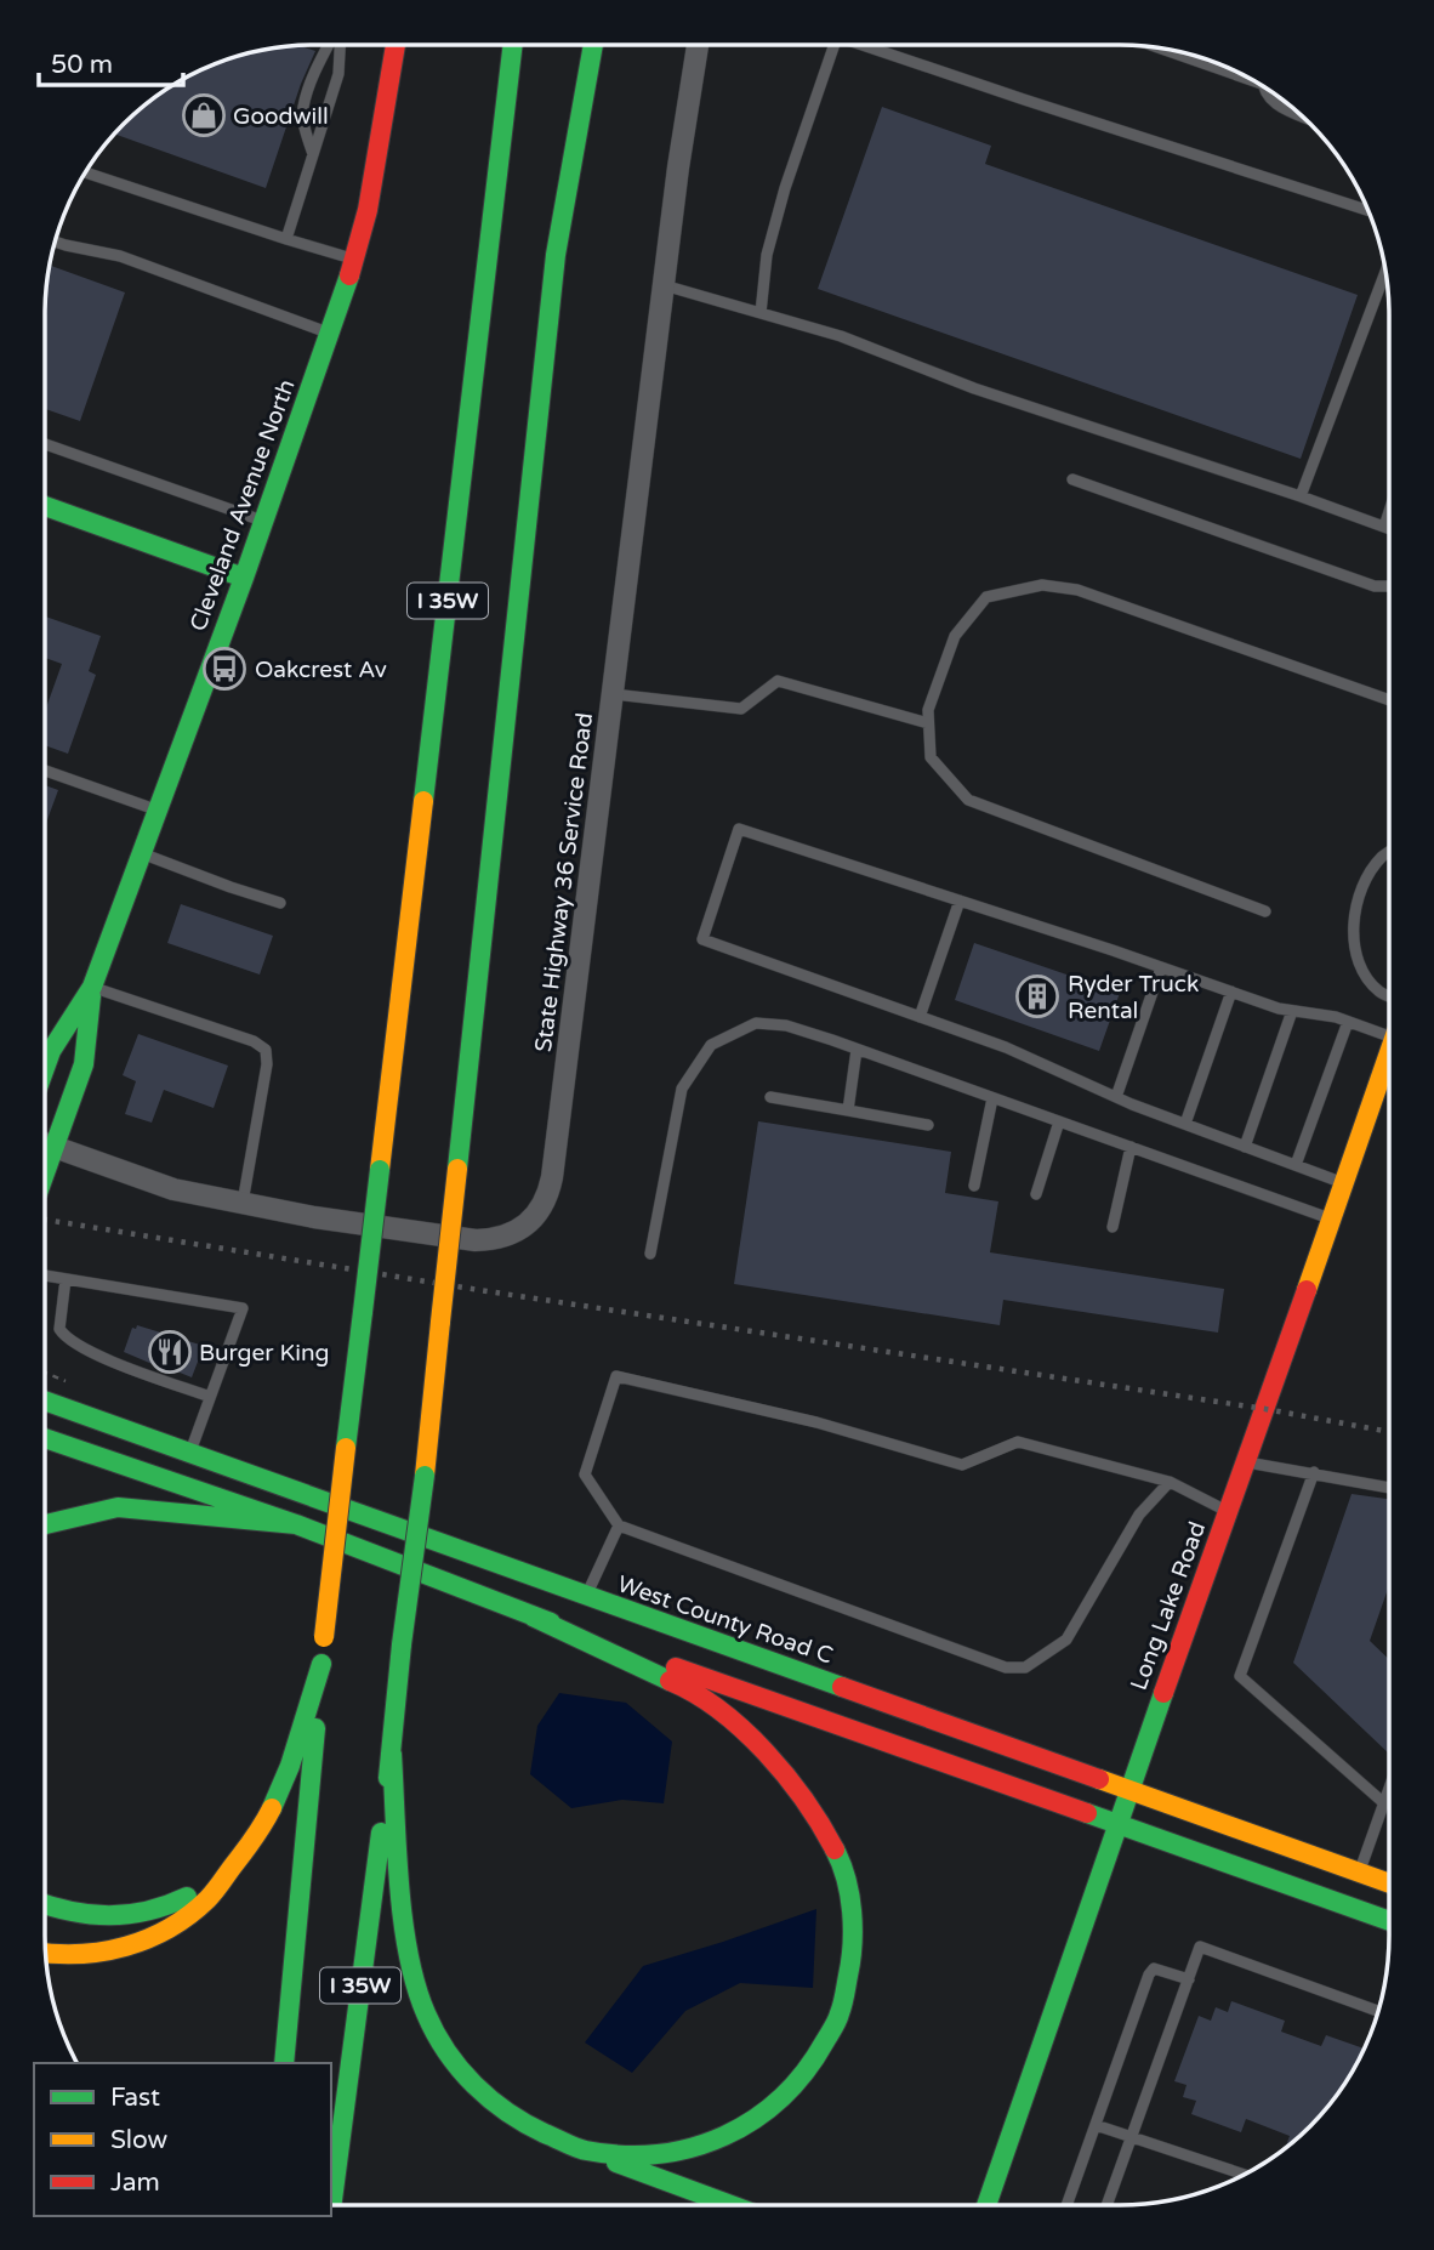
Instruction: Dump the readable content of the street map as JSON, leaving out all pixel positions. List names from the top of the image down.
{
  "streets": {
    "main road": [
      "Cleveland Avenue North",
      "I 35W",
      "Long Lake Road",
      "West County Road C"
    ],
    "street": ["State Highway 36 Service Road"]
  },
  "crossings": [
    ["Cleveland Avenue North", "State Highway 36 Service Road"],
    ["Long Lake Road", "West County Road C"]
  ],
  "places": {
    "shop": ["Goodwill"],
    "bus stop": ["Oakcrest Av"],
    "building": ["Ryder Truck Rental"],
    "restaurant": ["Burger King"]
  },
  "legend": ["Fast", "Slow", "Jam"],
  "scale_bar": "50 m"
}
